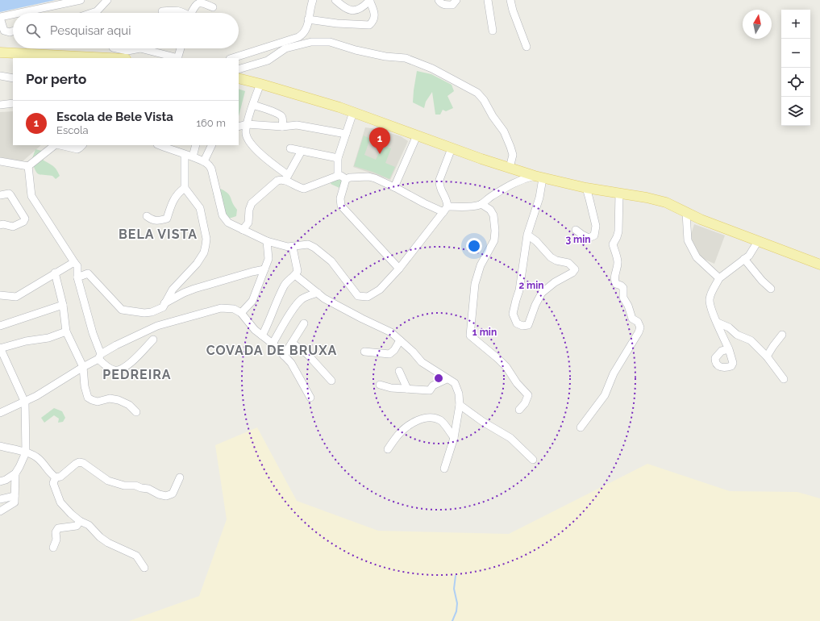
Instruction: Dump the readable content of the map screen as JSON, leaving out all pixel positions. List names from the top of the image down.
{
  "districts": ["BELA VISTA", "COVADA DE BRUXA", "PEDREIRA"],
  "north": "top",
  "page": {
    "map_buttons": ["+", "−"],
    "search": "Pesquisar aqui",
    "heading": "Por perto",
    "list": [
      {
        "mark": "1",
        "name": "Escola de Bele Vista",
        "note": "Escola",
        "value": "160 m"
      }
    ],
    "pins": "1"
  },
  "rings": ["3 min", "2 min", "1 min"]
}
